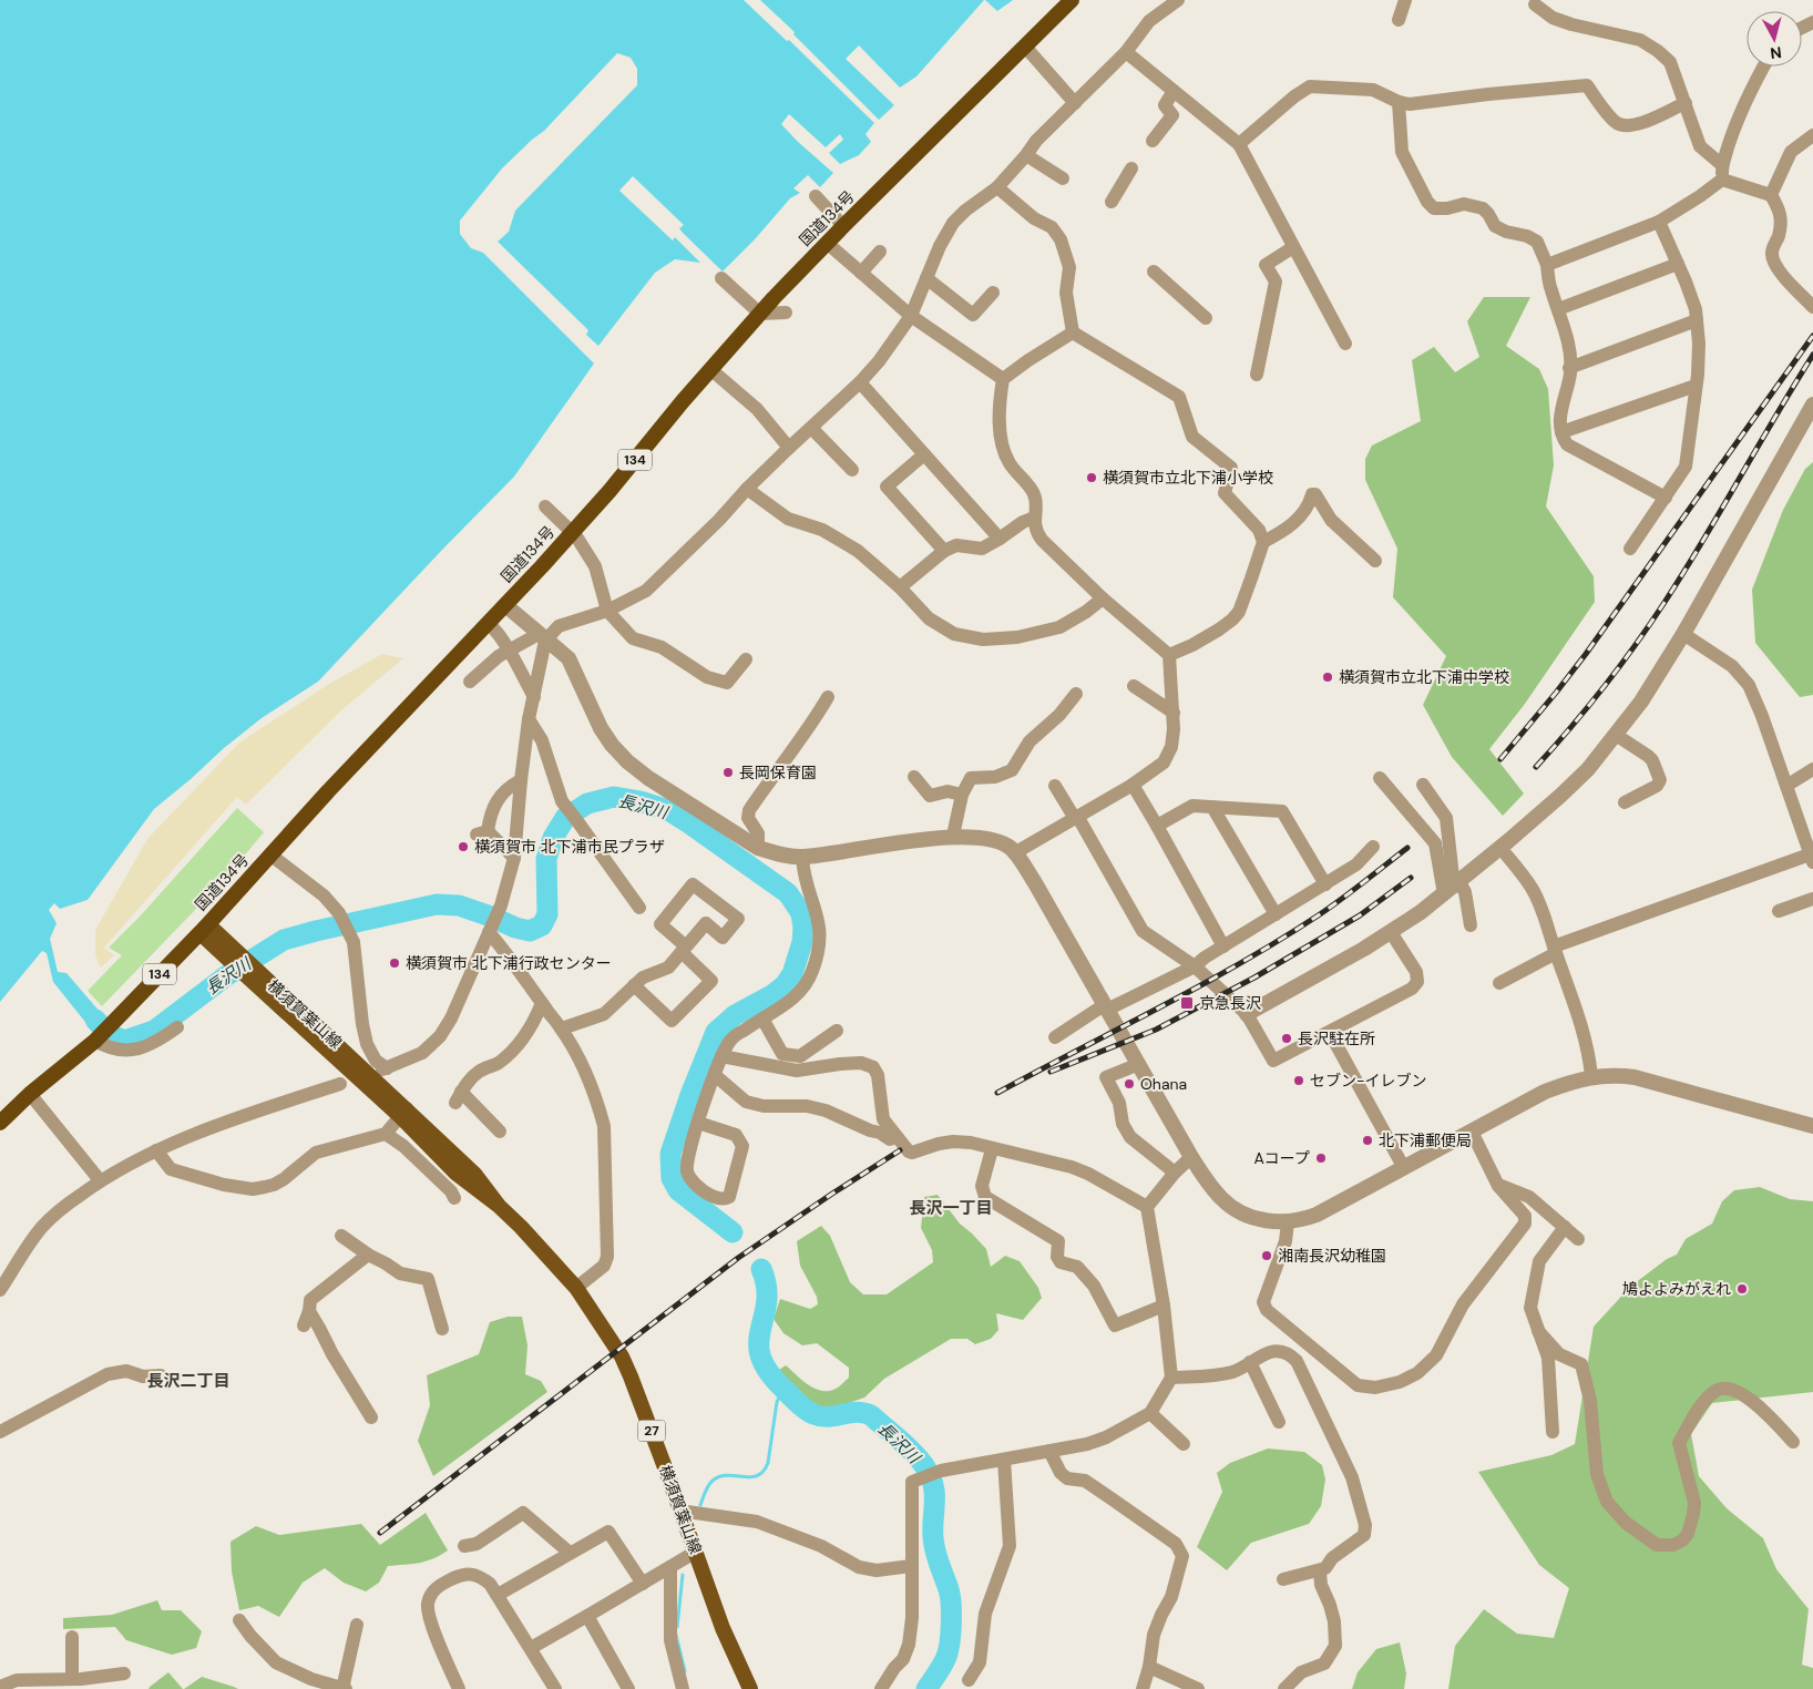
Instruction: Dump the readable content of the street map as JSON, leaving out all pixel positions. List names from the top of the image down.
{
  "streets": {
    "highway": ["国道134号", "134"],
    "main road": ["横須賀葉山線", "27"]
  },
  "crossings": [
    ["国道134号", "横須賀葉山線"]
  ],
  "districts": ["長沢一丁目", "長沢二丁目"],
  "water": ["長沢川"],
  "places": {
    "other": [
      "横須賀市立北下浦小学校",
      "横須賀市立北下浦中学校",
      "長岡保育園",
      "横須賀市 北下浦市民プラザ",
      "横須賀市 北下浦行政センター",
      "長沢駐在所",
      "セブン-イレブン",
      "Ohana",
      "北下浦郵便局",
      "Aコープ",
      "湘南長沢幼稚園",
      "鳩よよみがえれ"
    ],
    "transit": ["京急長沢"]
  },
  "north": "bottom"
}
